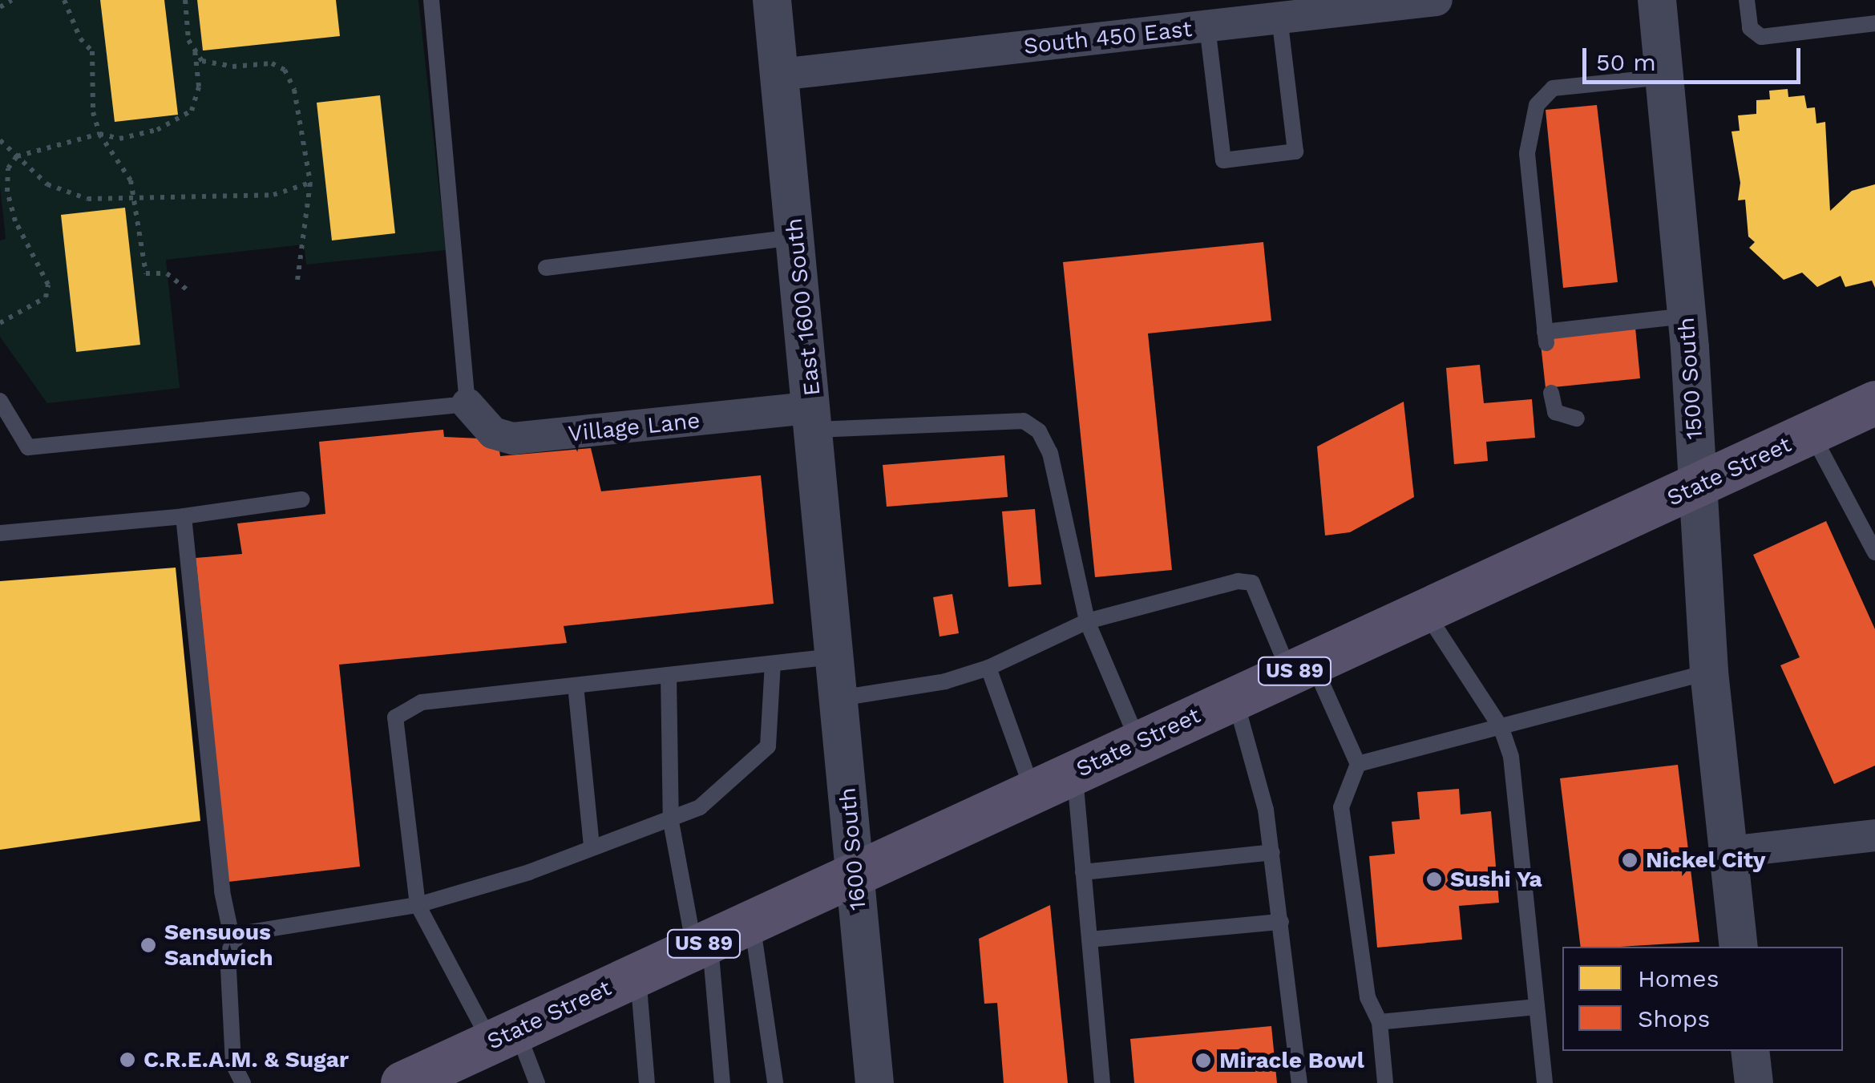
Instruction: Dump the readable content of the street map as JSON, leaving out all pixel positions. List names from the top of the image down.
{
  "streets": {
    "main road": ["State Street", "US 89"],
    "street": [
      "South 450 East",
      "East 1600 South",
      "1500 South",
      "Village Lane",
      "1600 South"
    ]
  },
  "crossings": [
    ["South 450 East", "East 1600 South"],
    ["East 1600 South", "Village Lane"],
    ["East 1600 South", "1600 South"],
    ["1500 South", "State Street"],
    ["State Street", "1600 South"]
  ],
  "places": [
    "Nickel City",
    "Sushi Ya",
    "Sensuous Sandwich",
    "C.R.E.A.M. & Sugar",
    "Miracle Bowl"
  ],
  "legend": ["Homes", "Shops"],
  "scale_bar": "50 m"
}
